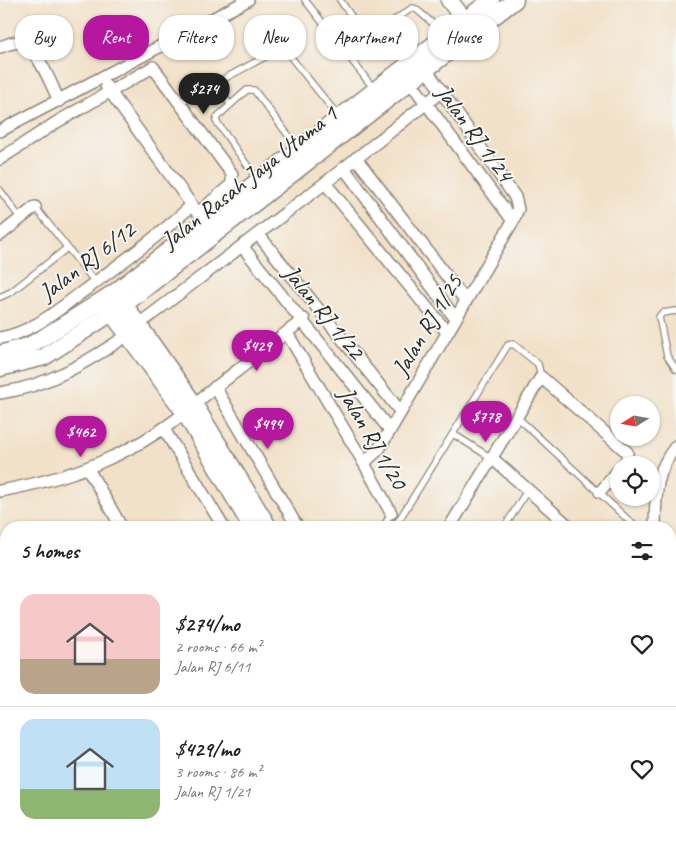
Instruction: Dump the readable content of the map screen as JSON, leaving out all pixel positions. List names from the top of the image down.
{
  "streets": {
    "street": [
      "Jalan RJ 1/24",
      "Jalan Rasah Jaya Utama 1",
      "Jalan RJ 6/12",
      "Jalan RJ 1/22",
      "Jalan RJ 1/25",
      "Jalan RJ 1/20"
    ]
  },
  "crossings": [
    ["Jalan RJ 1/24", "Jalan Rasah Jaya Utama 1"],
    ["Jalan RJ 1/24", "Jalan RJ 1/25"],
    ["Jalan Rasah Jaya Utama 1", "Jalan RJ 6/12"],
    ["Jalan RJ 1/22", "Jalan RJ 1/25"],
    ["Jalan RJ 1/25", "Jalan RJ 1/20"]
  ],
  "north": "left",
  "page": {
    "chip": [
      "Buy",
      "Rent",
      "Filters",
      "New",
      "Apartment",
      "House"
    ],
    "price": [
      "$274",
      "$429",
      "$778",
      "$494",
      "$462"
    ],
    "heading": "5 homes",
    "list": [
      {
        "name": "$274/mo",
        "note": "2 rooms · 66 m² · Jalan RJ 6/11"
      },
      {
        "name": "$429/mo",
        "note": "3 rooms · 86 m² · Jalan RJ 1/21"
      }
    ]
  }
}
